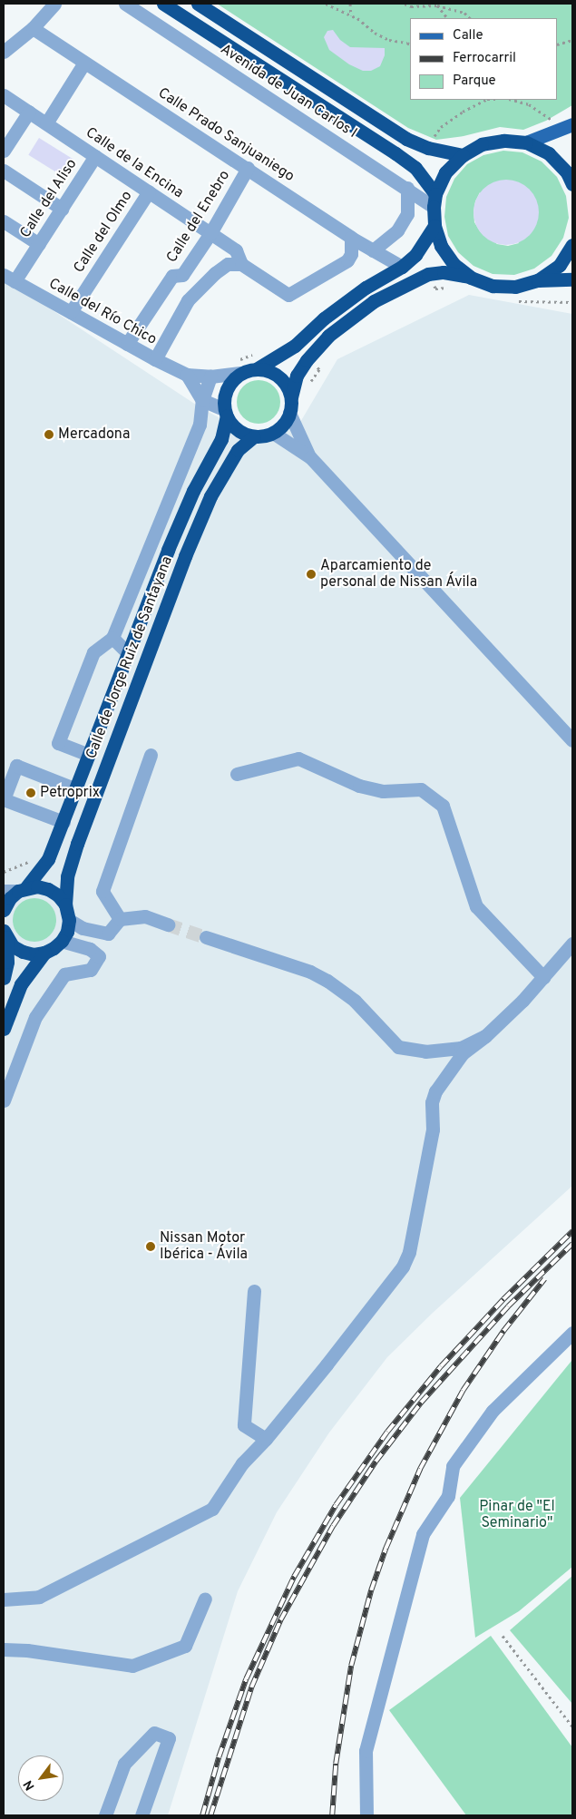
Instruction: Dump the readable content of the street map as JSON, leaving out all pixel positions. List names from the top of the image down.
{
  "streets": {
    "highway": ["Avenida de Juan Carlos I", "Calle de Jorge Ruiz de Santayana"],
    "street": [
      "Calle Prado Sanjuaniego",
      "Calle de la Encina",
      "Calle del Aliso",
      "Calle del Enebro",
      "Calle del Olmo",
      "Calle del Río Chico"
    ]
  },
  "crossings": [
    ["Calle Prado Sanjuaniego", "Calle del Enebro"],
    ["Calle de la Encina", "Calle del Aliso"],
    ["Calle de la Encina", "Calle del Enebro"],
    ["Calle de la Encina", "Calle del Olmo"],
    ["Calle del Aliso", "Calle del Río Chico"],
    ["Calle del Enebro", "Calle del Río Chico"],
    ["Calle del Olmo", "Calle del Río Chico"],
    ["Calle del Río Chico", "Calle de Jorge Ruiz de Santayana"]
  ],
  "parks": ["Pinar de \"El Seminario\""],
  "places": [
    "Mercadona",
    "Aparcamiento de personal de Nissan Ávila",
    "Petroprix",
    "Nissan Motor Ibérica - Ávila"
  ],
  "legend": ["Calle", "Ferrocarril", "Parque"],
  "north": "bottom left"
}
